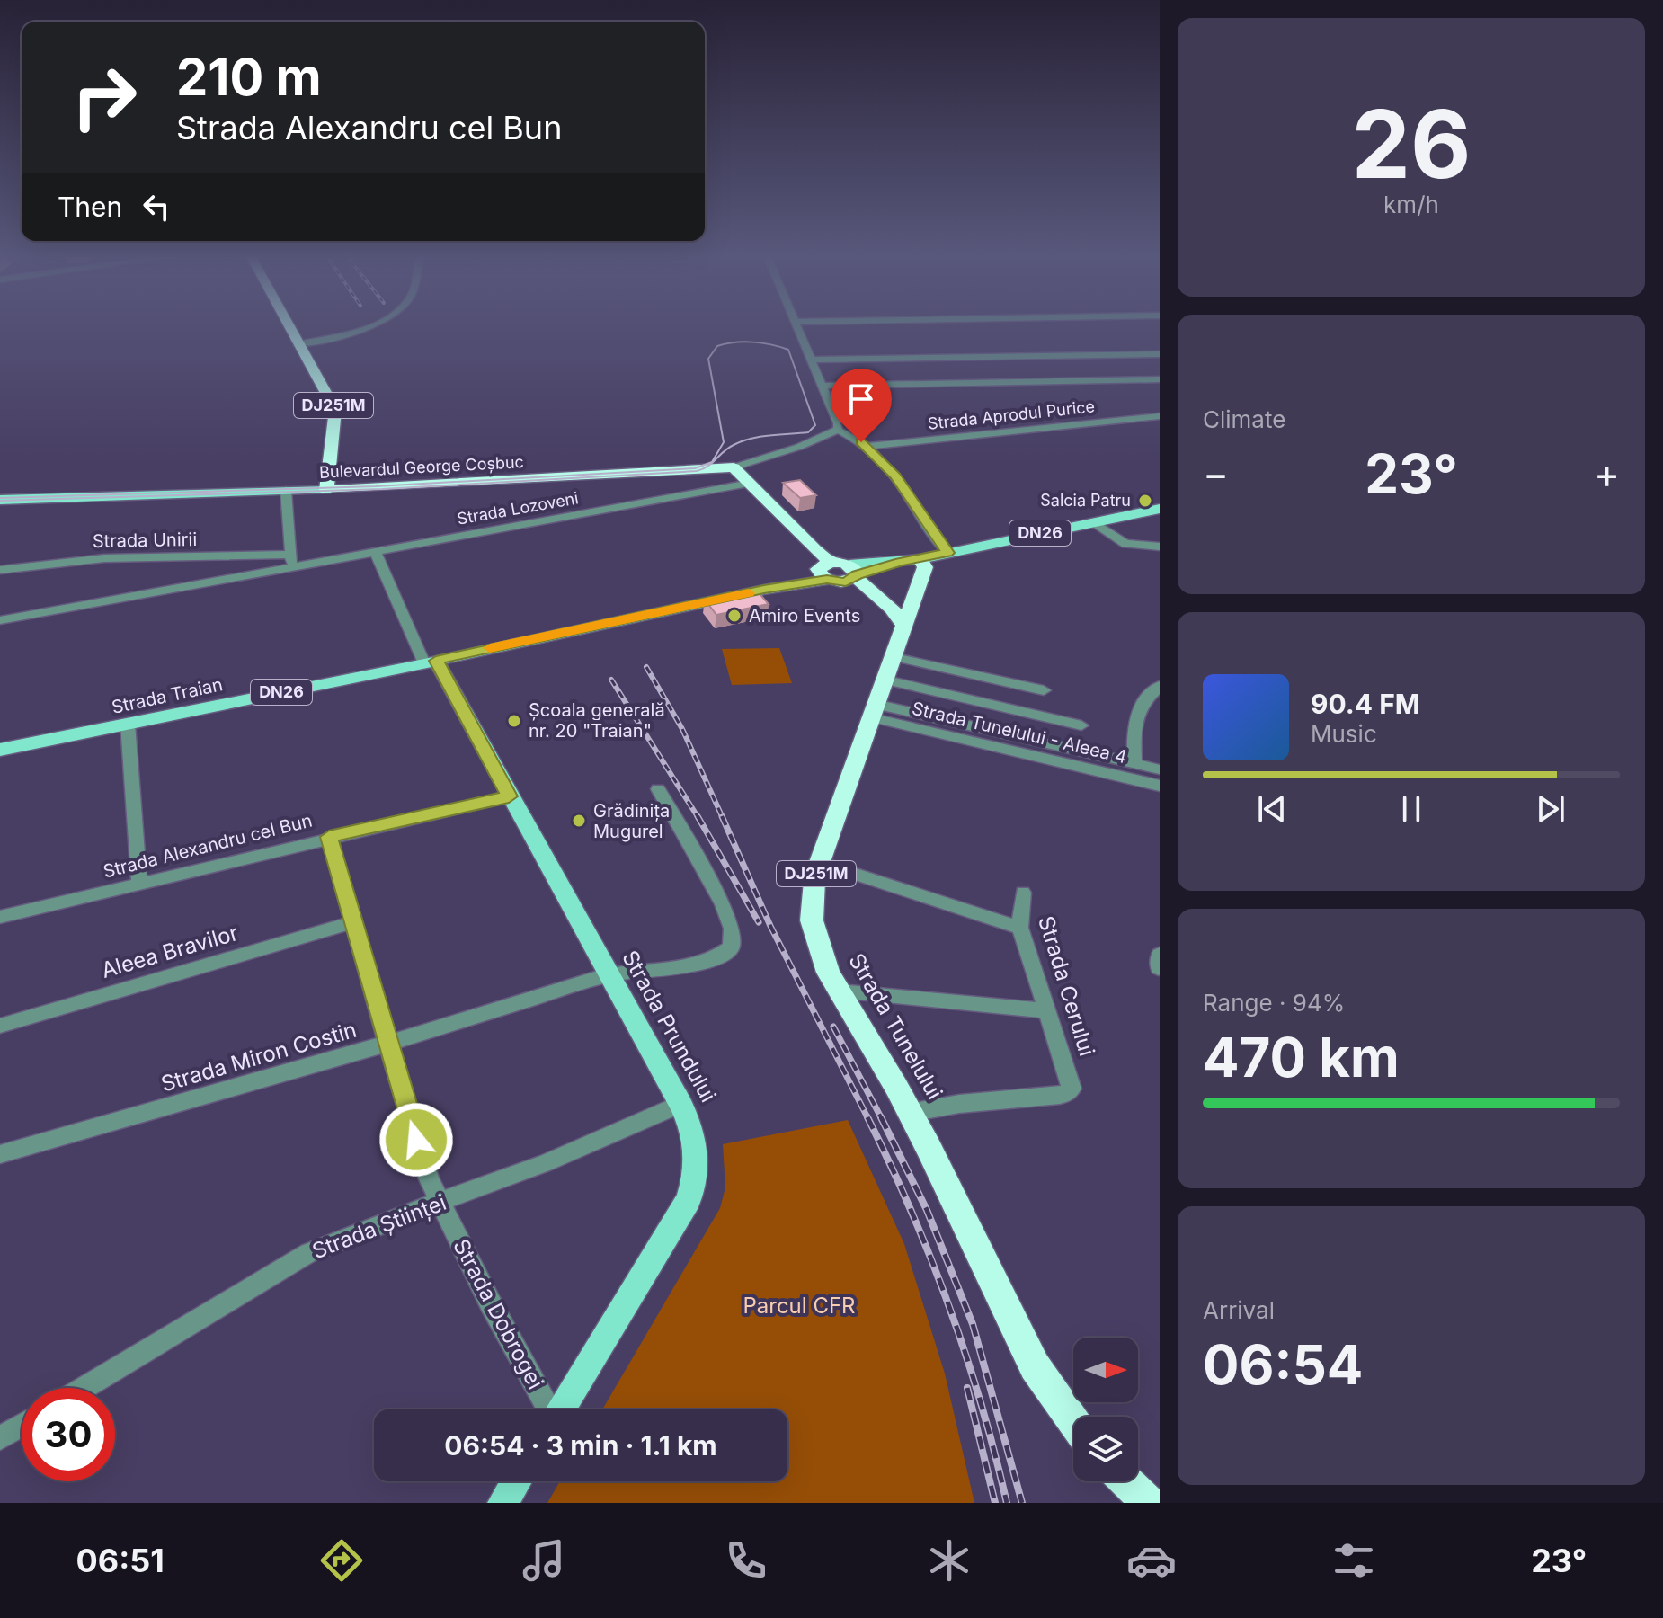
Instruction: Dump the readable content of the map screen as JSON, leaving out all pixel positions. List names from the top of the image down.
{
  "streets": {
    "highway": [
      "DJ251M",
      "Bulevardul George Coșbuc",
      "DN26",
      "Strada Tunelului"
    ],
    "main road": ["Strada Traian", "Strada Prundului"],
    "street": [
      "Strada Aprodul Purice",
      "Strada Lozoveni",
      "Strada Unirii",
      "Strada Tunelului - Aleea 4",
      "Strada Alexandru cel Bun",
      "Aleea Bravilor",
      "Strada Cerului",
      "Strada Miron Costin",
      "Strada Științei",
      "Strada Dobrogei"
    ]
  },
  "crossings": [
    ["DJ251M", "Bulevardul George Coșbuc"],
    ["DJ251M", "DN26"],
    ["DJ251M", "Strada Tunelului"],
    ["Strada Lozoveni", "Strada Unirii"],
    ["Strada Lozoveni", "Strada Prundului"],
    ["DN26", "Strada Traian"],
    ["Strada Traian", "Strada Prundului"],
    ["Strada Tunelului - Aleea 4", "Strada Tunelului"],
    ["Strada Alexandru cel Bun", "Strada Prundului"],
    ["Strada Alexandru cel Bun", "Strada Dobrogei"],
    ["Aleea Bravilor", "Strada Dobrogei"],
    ["Strada Cerului", "Strada Tunelului"],
    ["Strada Prundului", "Strada Miron Costin"],
    ["Strada Prundului", "Strada Științei"],
    ["Strada Miron Costin", "Strada Dobrogei"],
    ["Strada Științei", "Strada Dobrogei"]
  ],
  "parks": ["Parcul CFR"],
  "places": [
    "Salcia Patru",
    "Amiro Events",
    "Școala generală nr. 20 \"Traian\"",
    "Grădinița Mugurel"
  ],
  "north": "right",
  "page": {
    "tile": [
      ["26", "km/h"],
      "Climate",
      ["Range · 94%", "470 km"],
      ["Arrival", "06:54"]
    ],
    "turn": ["210 m", "Strada Alexandru cel Bun"],
    "then": "Then",
    "heat": ["−", "23°", "+"],
    "song": ["90.4 FM", "Music"],
    "limit": "30",
    "trip": "06:54 · 3 min · 1.1 km",
    "tabs": ["06:51", "23°"]
  }
}
